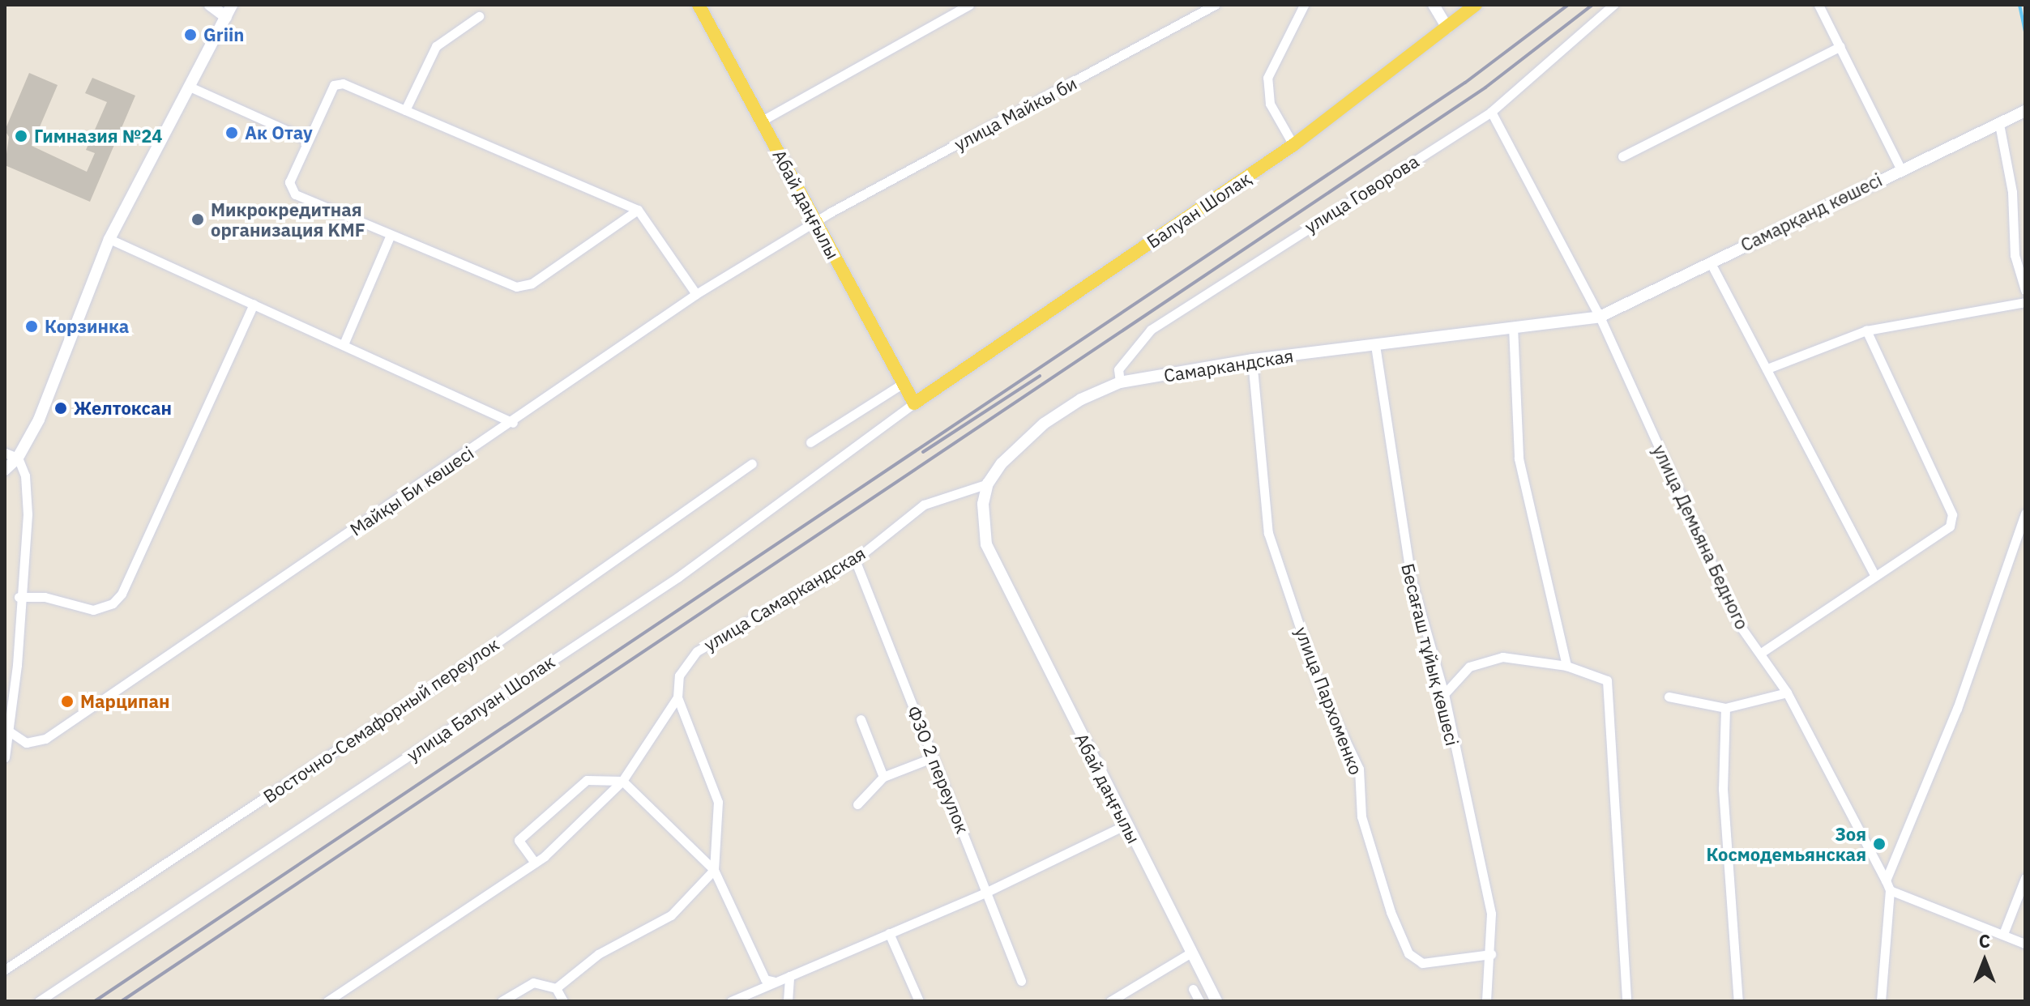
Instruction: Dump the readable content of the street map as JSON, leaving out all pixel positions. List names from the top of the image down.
{
  "streets": {
    "main road": ["Абай даңғылы", "Балуан Шолақ"],
    "street": [
      "улица Майкы би",
      "улица Говорова",
      "Самарқанд көшесі",
      "Самаркандская",
      "Майқы Би көшесі",
      "улица Демьяна Бедного",
      "улица Самаркандская",
      "Бесағаш тұйық көшесі",
      "улица Пархоменко",
      "улица Балуан Шолак",
      "Восточно-Семафорный переулок",
      "ФЗО 2 переулок"
    ]
  },
  "crossings": [
    ["улица Майкы би", "Абай даңғылы"],
    ["улица Майкы би", "Майқы Би көшесі"],
    ["улица Говорова", "Самаркандская"],
    ["улица Говорова", "улица Демьяна Бедного"],
    ["Абай даңғылы", "Балуан Шолақ"],
    ["Абай даңғылы", "Самаркандская"],
    ["Абай даңғылы", "Майқы Би көшесі"],
    ["Абай даңғылы", "улица Самаркандская"],
    ["Абай даңғылы", "улица Балуан Шолак"],
    ["Балуан Шолақ", "улица Балуан Шолак"],
    ["Самарқанд көшесі", "Самаркандская"],
    ["Самарқанд көшесі", "улица Демьяна Бедного"],
    ["Самаркандская", "улица Демьяна Бедного"],
    ["Самаркандская", "улица Самаркандская"],
    ["Самаркандская", "Бесағаш тұйық көшесі"],
    ["Самаркандская", "улица Пархоменко"],
    ["улица Самаркандская", "ФЗО 2 переулок"],
    ["Бесағаш тұйық көшесі", "улица Пархоменко"]
  ],
  "places": [
    "Griin",
    "Ак Отау",
    "Гимназия №24",
    "Микрокредитная организация KMF",
    "Корзинка",
    "Желтоксан",
    "Марципан",
    "Зоя Космодемьянская"
  ],
  "north": "top"
}
